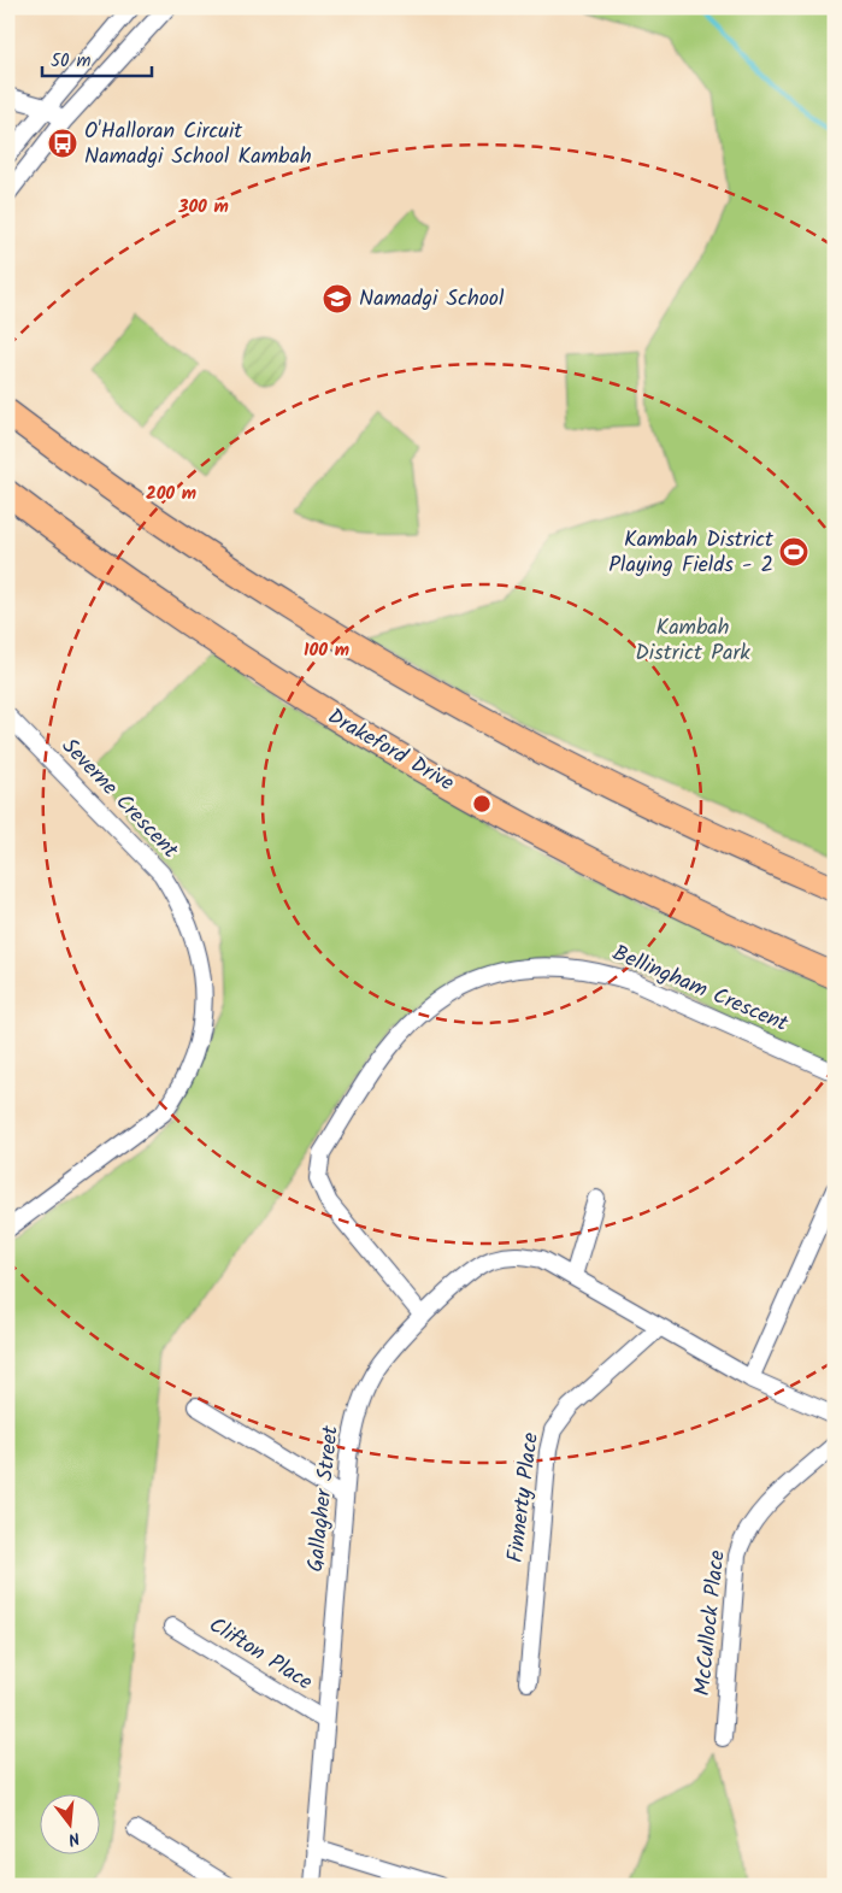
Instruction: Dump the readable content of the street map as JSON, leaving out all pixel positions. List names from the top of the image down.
{
  "streets": {
    "highway": ["Drakeford Drive"],
    "street": [
      "Severne Crescent",
      "Bellingham Crescent",
      "Finnerty Place",
      "Gallagher Street",
      "McCullock Place",
      "Clifton Place"
    ]
  },
  "crossings": [
    ["Bellingham Crescent", "Gallagher Street"],
    ["Finnerty Place", "Gallagher Street"],
    ["Gallagher Street", "Clifton Place"]
  ],
  "parks": ["Kambah District Park"],
  "places": {
    "bus stop": ["O'Halloran Circuit Namadgi School Kambah"],
    "school or university": ["Namadgi School"],
    "sports": ["Kambah District Playing Fields - 2"]
  },
  "scale_bar": "50 m",
  "north": "bottom",
  "rings": ["300 m", "200 m", "100 m"]
}
